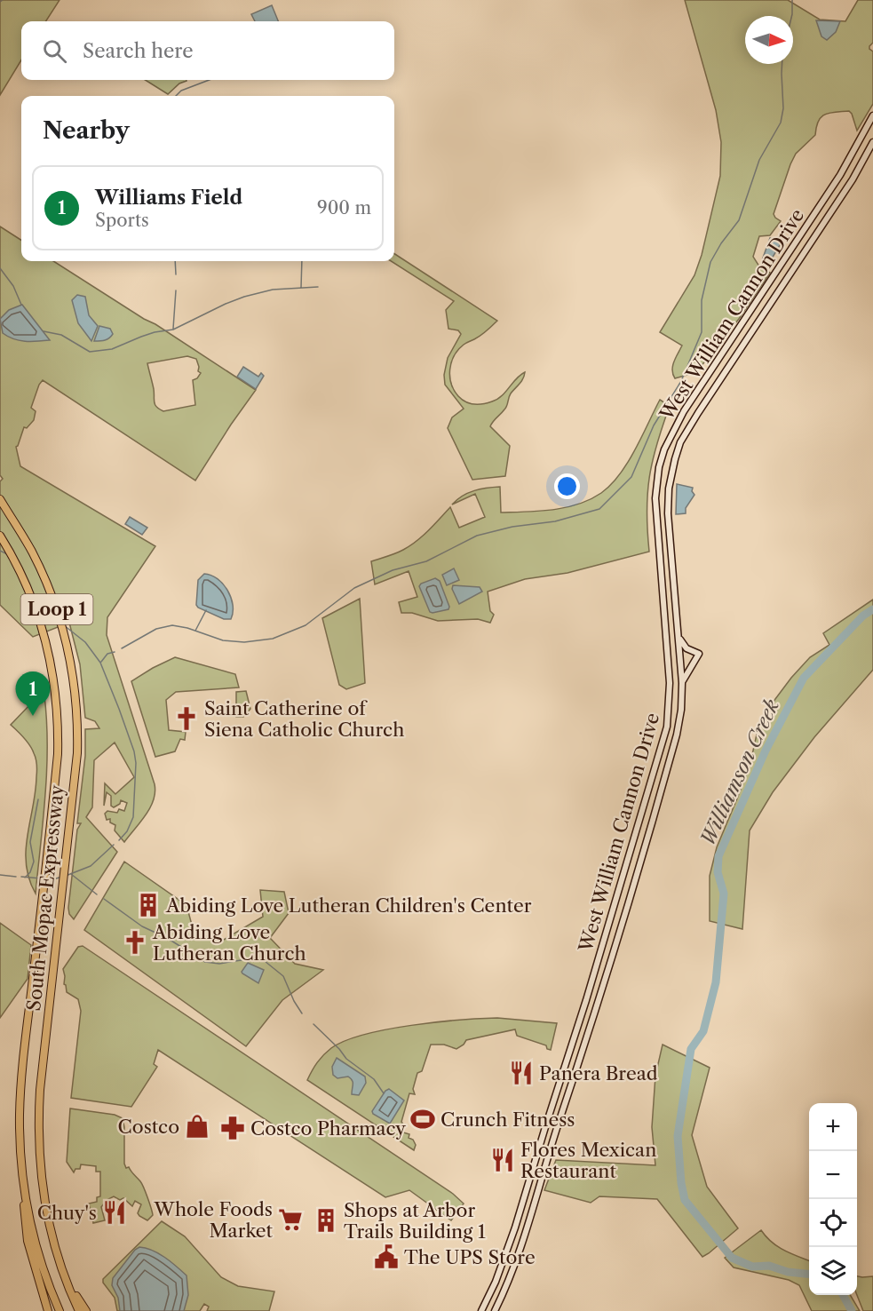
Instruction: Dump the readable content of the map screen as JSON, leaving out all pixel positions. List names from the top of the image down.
{
  "streets": {
    "highway": ["Loop 1", "South Mopac Expressway"],
    "main road": ["West William Cannon Drive"]
  },
  "water": ["Williamson Creek"],
  "places": {
    "church": ["Saint Catherine of Siena Catholic Church", "Abiding Love Lutheran Church"],
    "building": ["Abiding Love Lutheran Children's Center", "Shops at Arbor Trails Building 1"],
    "restaurant": ["Panera Bread", "Flores Mexican Restaurant", "Chuy's"],
    "sports": ["Crunch Fitness"],
    "shop": ["Costco"],
    "pharmacy": ["Costco Pharmacy"],
    "supermarket": ["Whole Foods Market"],
    "public building": ["The UPS Store"]
  },
  "north": "right",
  "page": {
    "search": "Search here",
    "heading": "Nearby",
    "list": [
      {
        "mark": "1",
        "name": "Williams Field",
        "note": "Sports",
        "value": "900 m"
      }
    ],
    "pins": "1",
    "map_buttons": ["+", "−"]
  }
}
